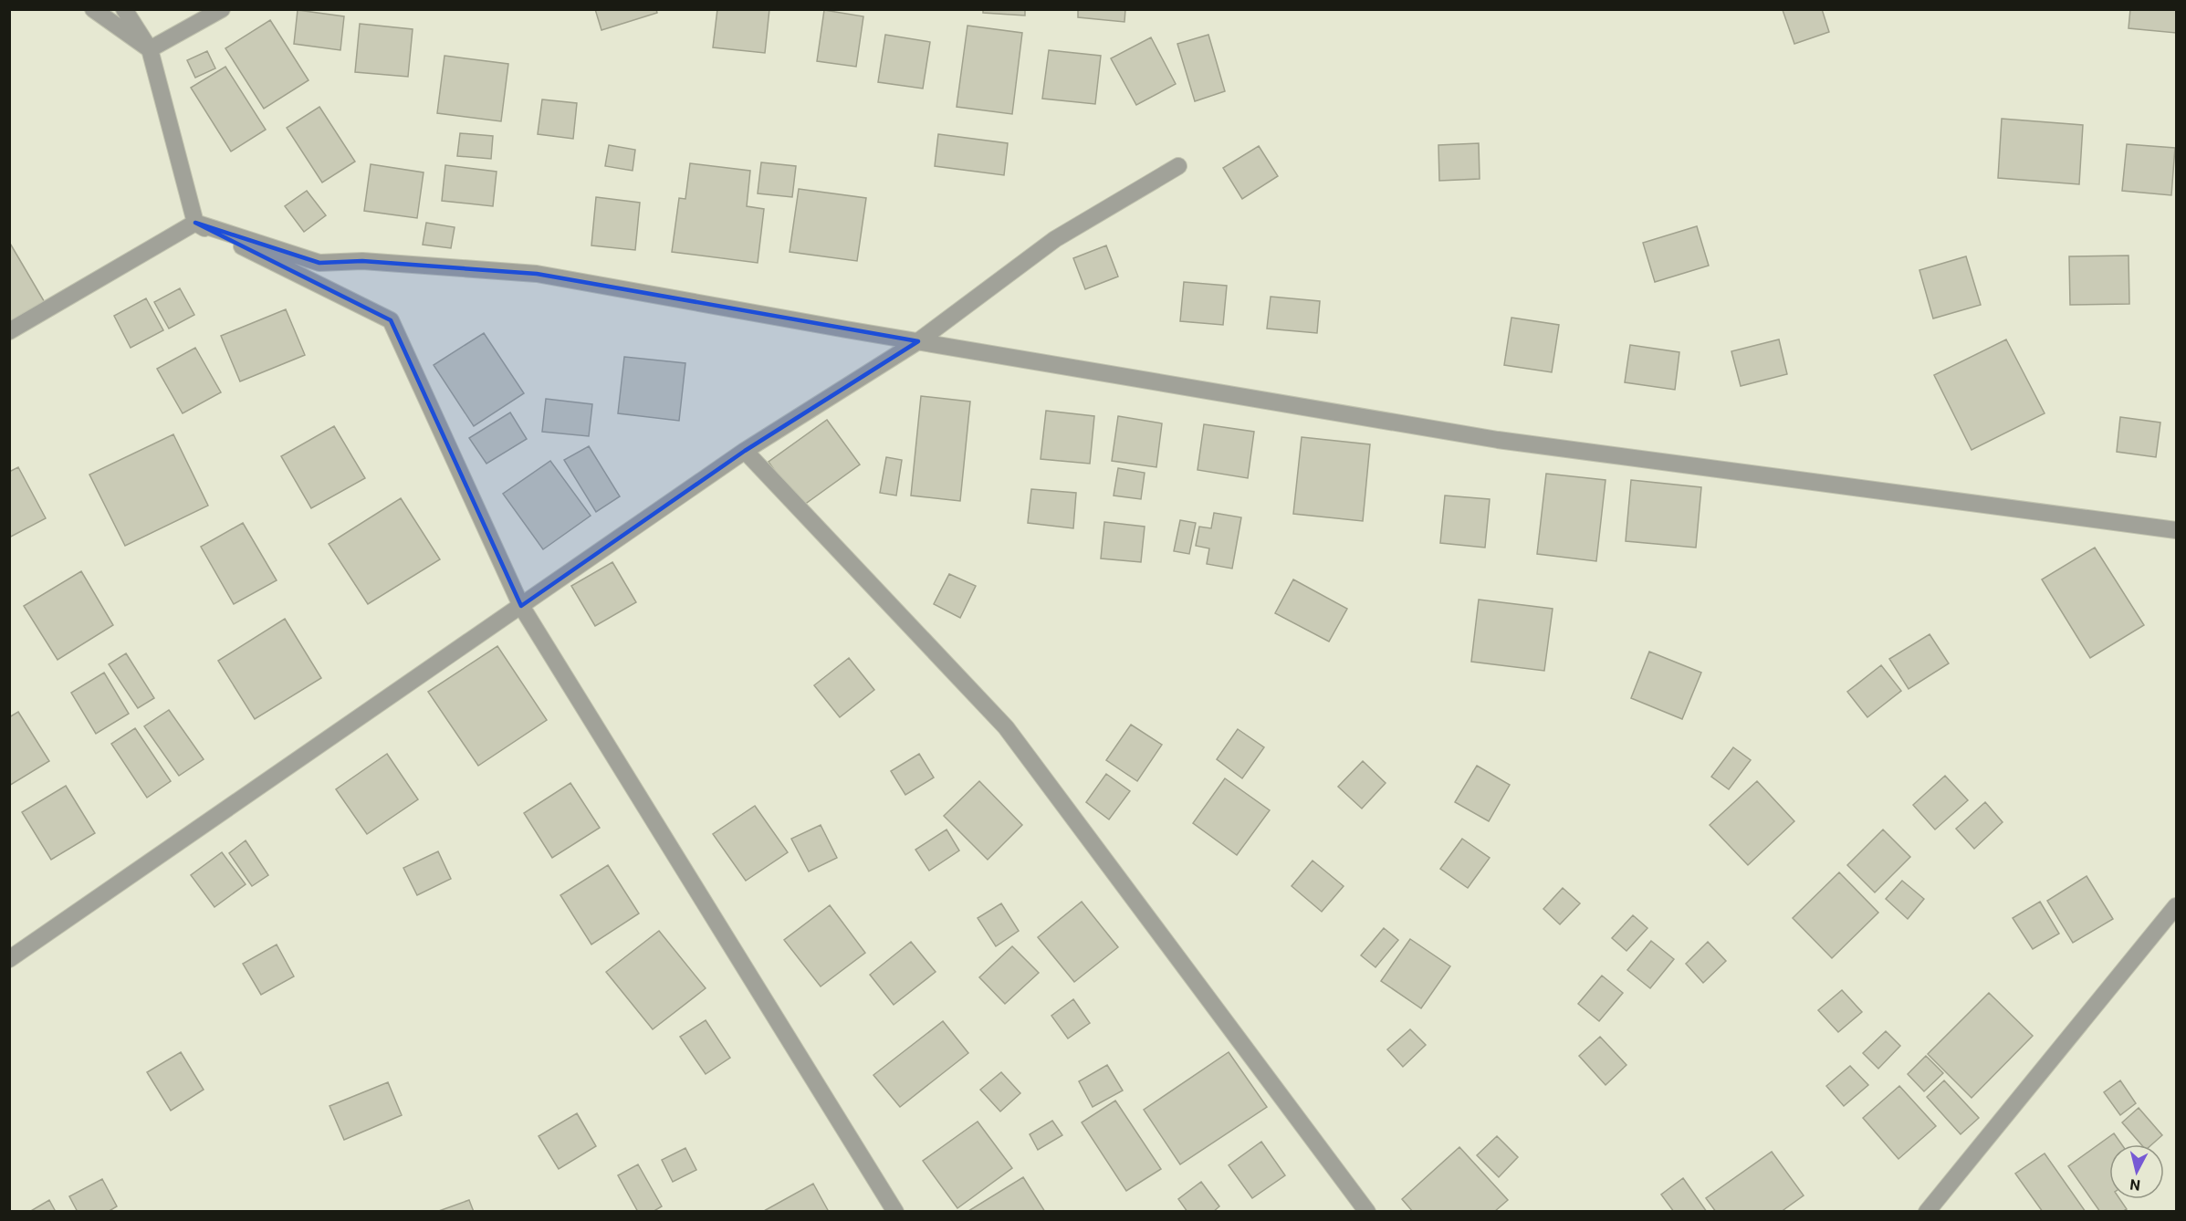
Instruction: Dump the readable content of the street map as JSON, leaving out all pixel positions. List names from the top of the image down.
{
  "north": "bottom"
}
